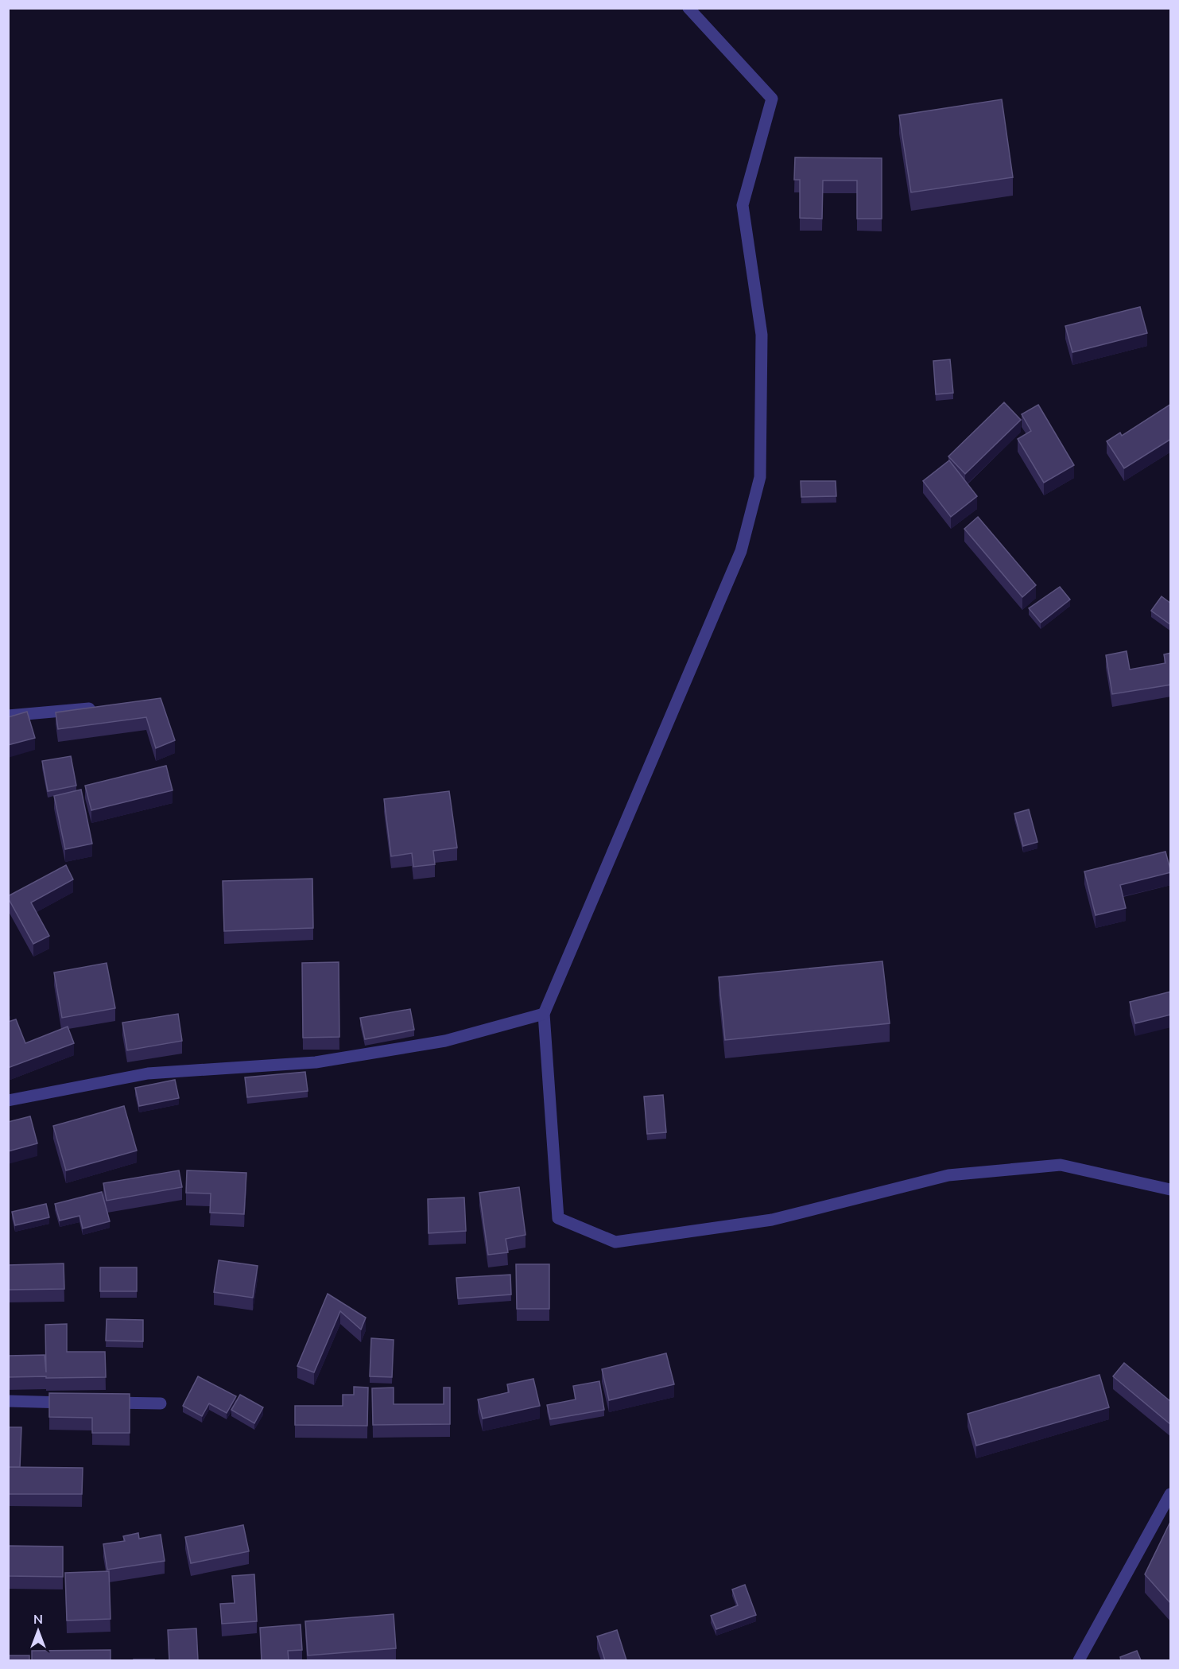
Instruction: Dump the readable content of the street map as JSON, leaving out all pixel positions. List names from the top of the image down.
{
  "north": "top"
}
